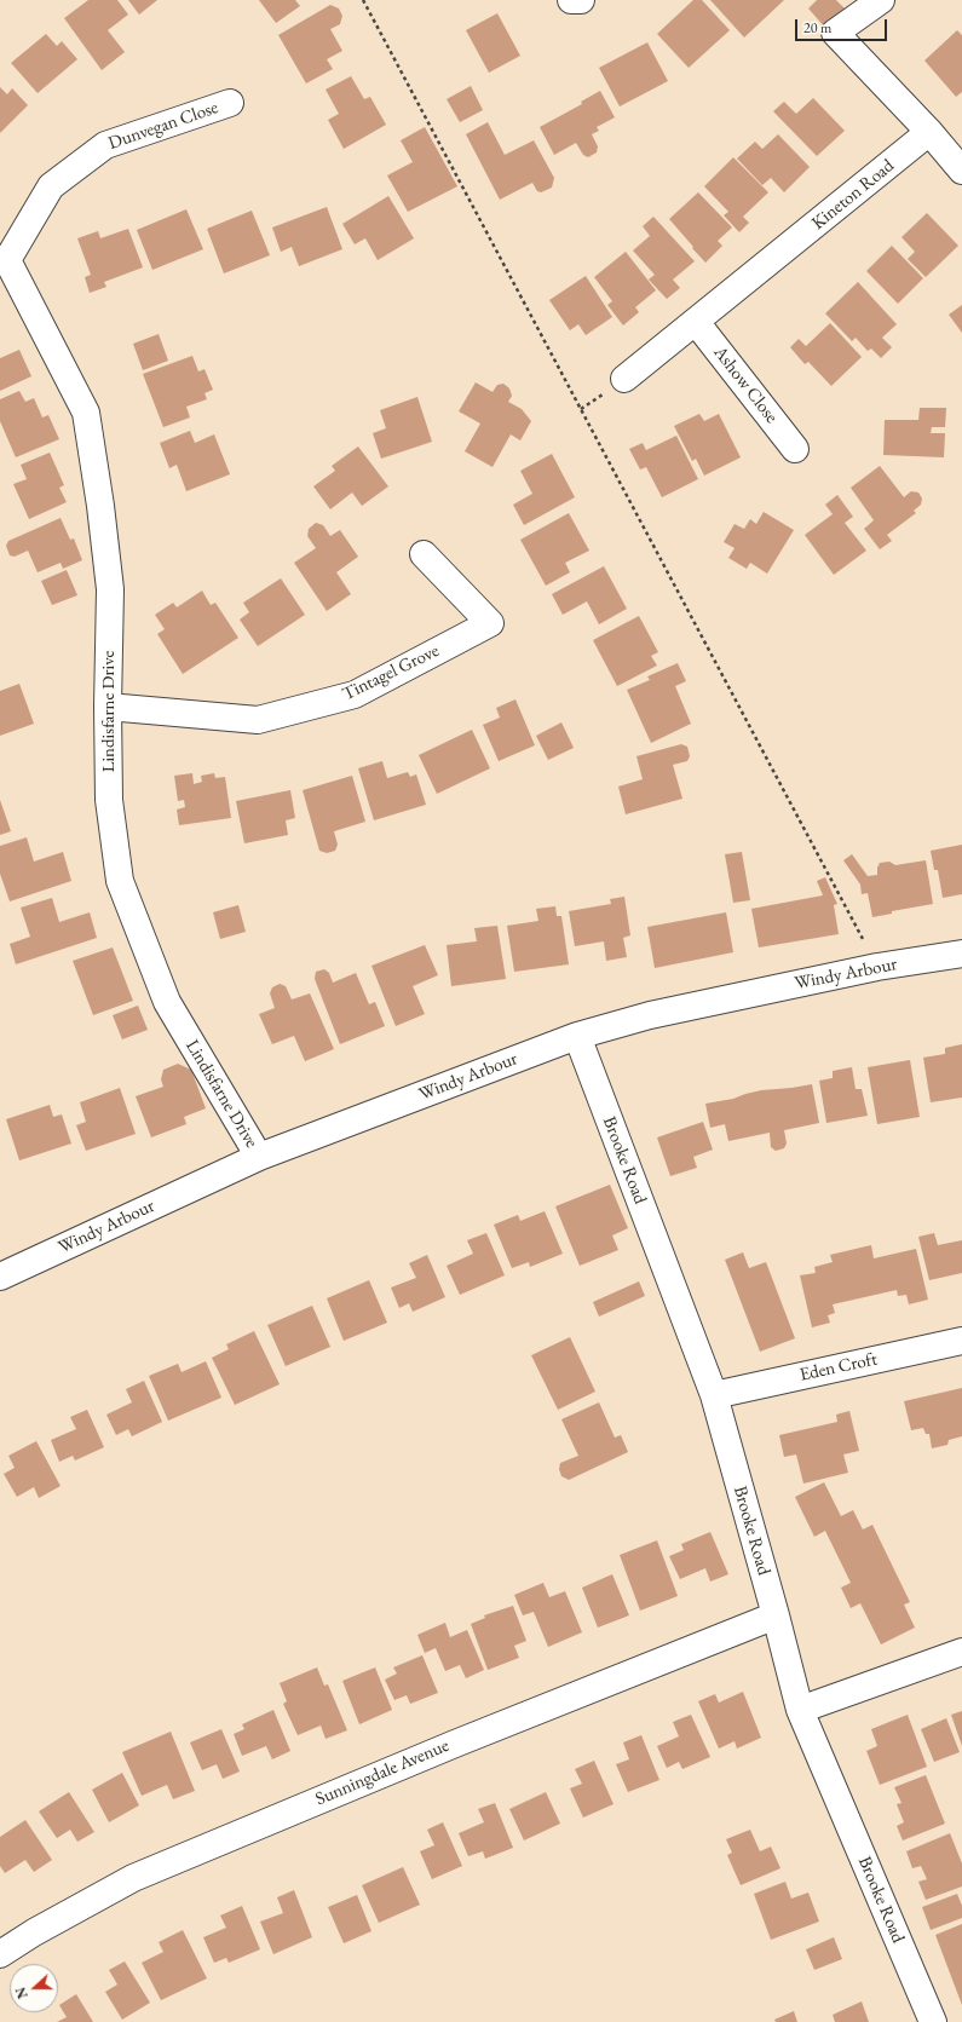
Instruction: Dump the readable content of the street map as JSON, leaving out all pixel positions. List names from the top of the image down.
{
  "streets": {
    "street": [
      "Dunvegan Close",
      "Kineton Road",
      "Ashow Close",
      "Tintagel Grove",
      "Lindisfarne Drive",
      "Windy Arbour",
      "Brooke Road",
      "Eden Croft",
      "Sunningdale Avenue"
    ]
  },
  "crossings": [
    ["Dunvegan Close", "Lindisfarne Drive"],
    ["Kineton Road", "Ashow Close"],
    ["Tintagel Grove", "Lindisfarne Drive"],
    ["Lindisfarne Drive", "Windy Arbour"],
    ["Windy Arbour", "Brooke Road"],
    ["Brooke Road", "Eden Croft"],
    ["Brooke Road", "Sunningdale Avenue"]
  ],
  "scale_bar": "20 m",
  "north": "left"
}
